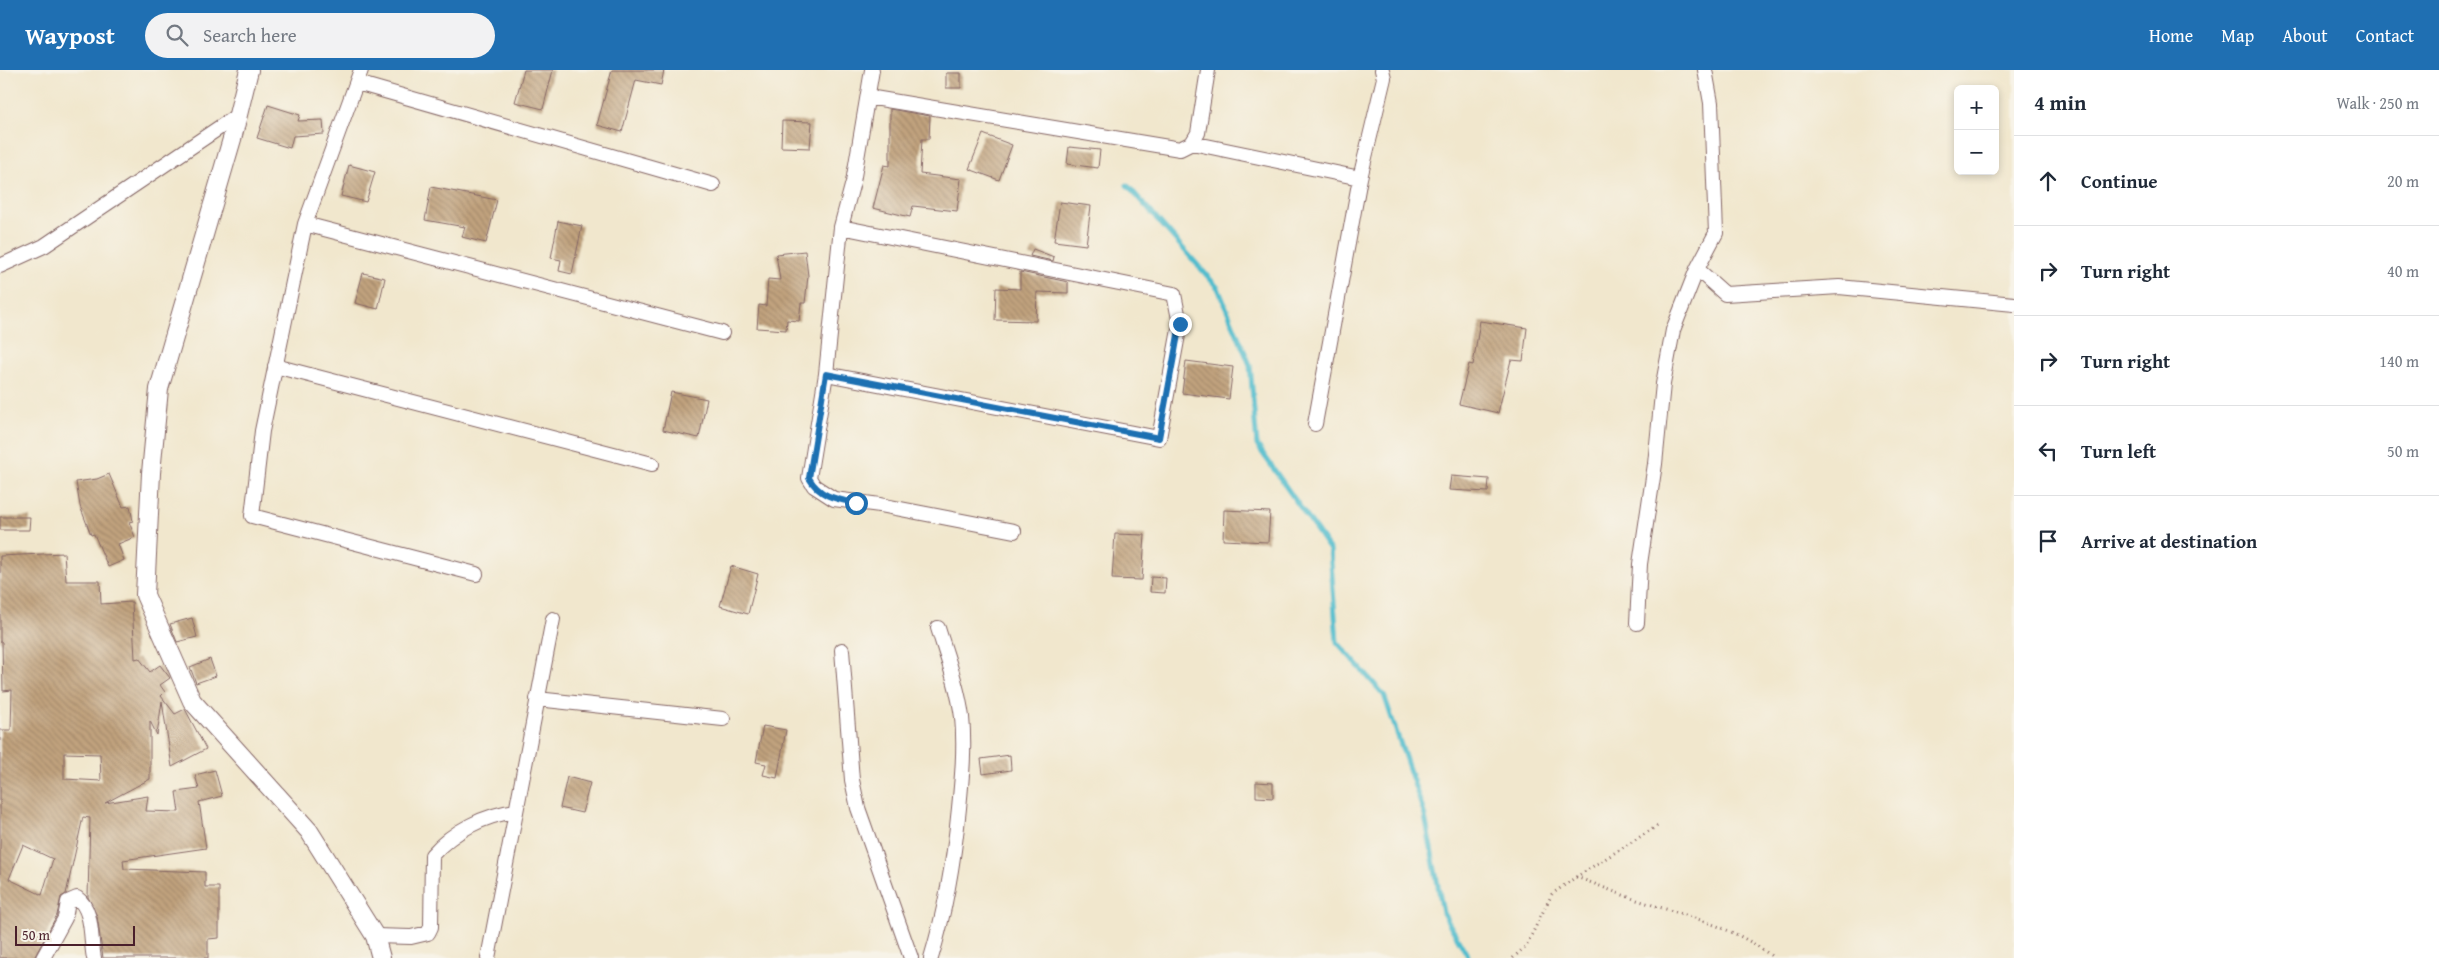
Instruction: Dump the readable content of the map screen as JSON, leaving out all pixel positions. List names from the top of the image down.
{
  "scale_bar": "50 m",
  "page": {
    "header": "Waypost",
    "search": "Search here",
    "nav": [
      "Home",
      "Map",
      "About",
      "Contact"
    ],
    "heading": ["4 min", "Walk · 250 m"],
    "map_buttons": ["+", "−"],
    "list": [
      ["Continue", "20 m"],
      ["Turn right", "40 m"],
      ["Turn right", "140 m"],
      ["Turn left", "50 m"],
      "Arrive at destination"
    ],
    "scale": "50 m"
  }
}
